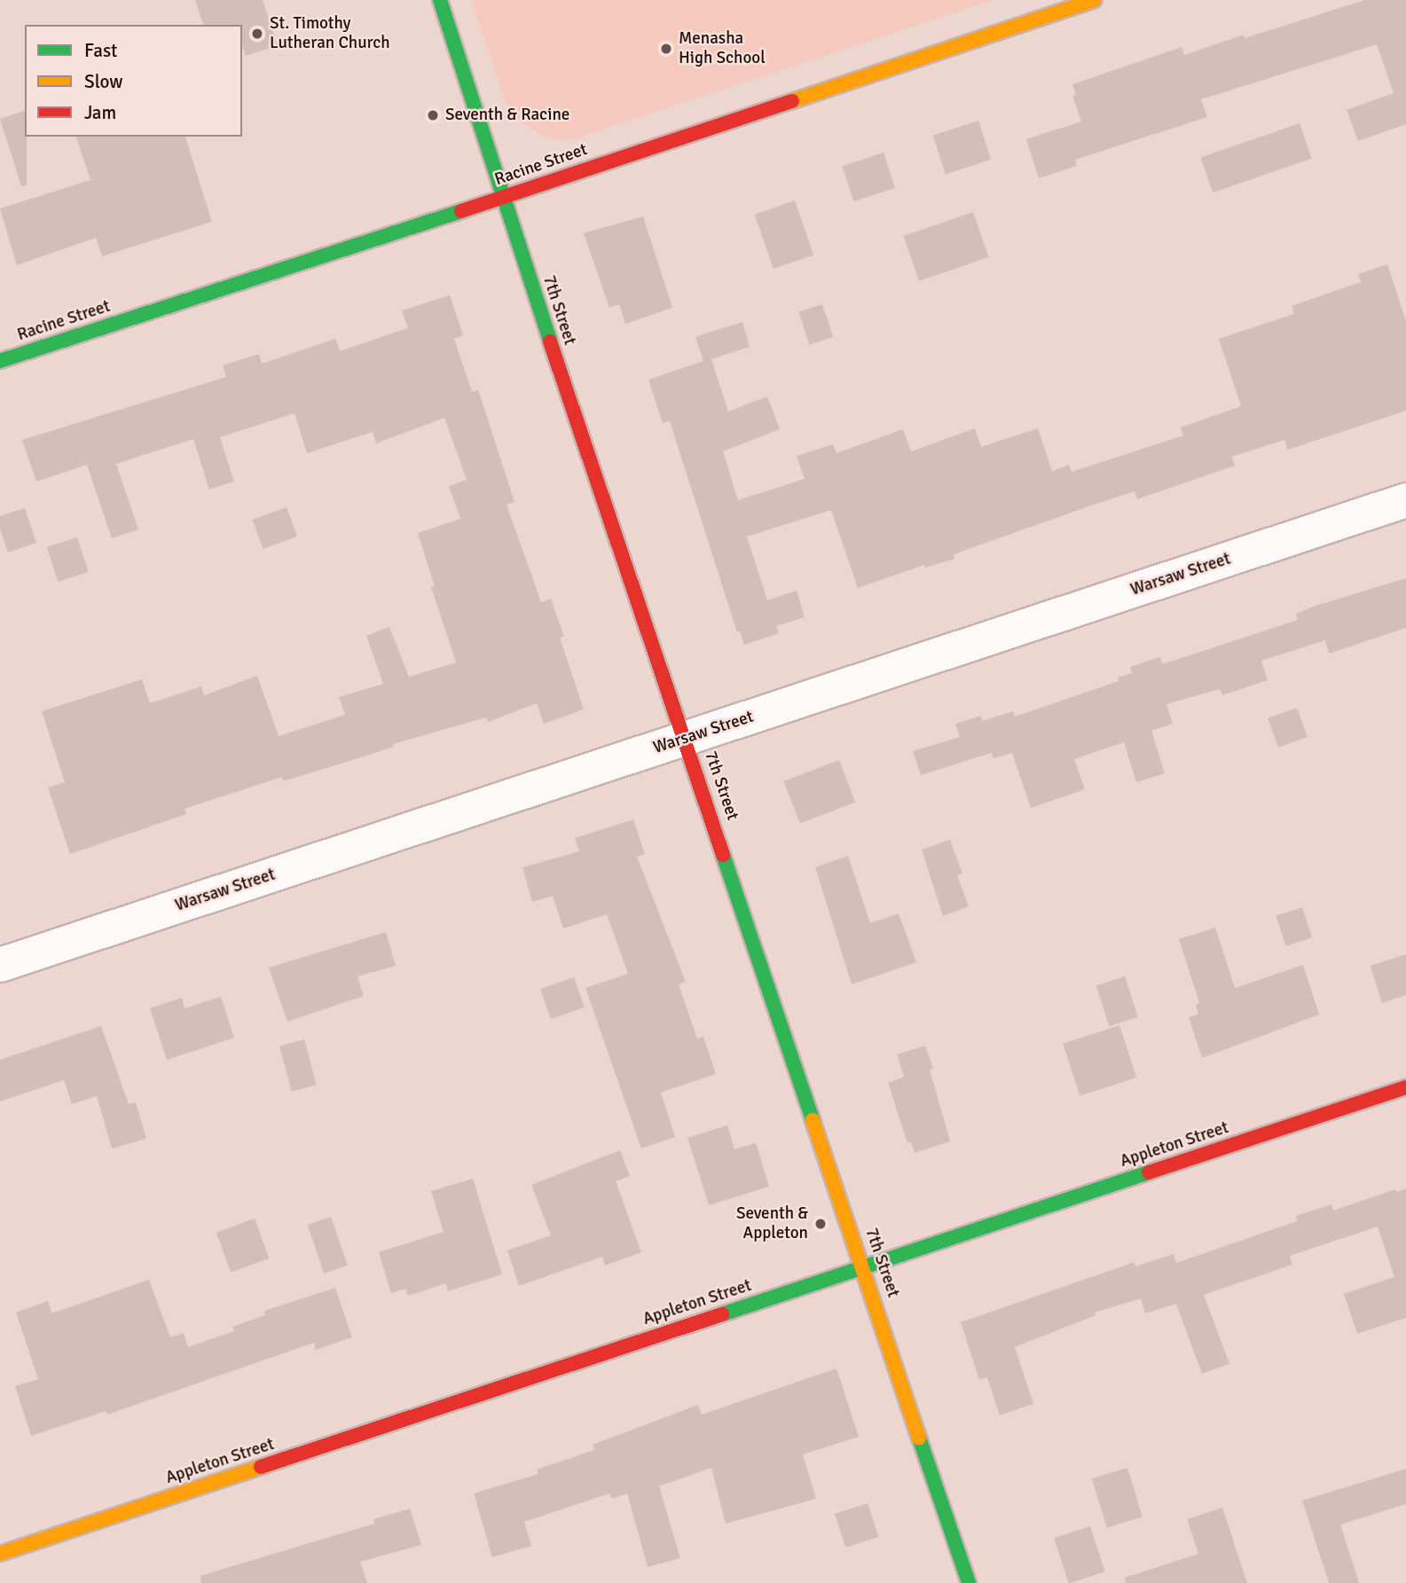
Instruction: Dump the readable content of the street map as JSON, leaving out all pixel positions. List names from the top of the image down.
{
  "streets": {
    "street": [
      "Racine Street",
      "7th Street",
      "Warsaw Street",
      "Appleton Street"
    ]
  },
  "crossings": [
    ["Racine Street", "7th Street"],
    ["7th Street", "Warsaw Street"],
    ["7th Street", "Appleton Street"]
  ],
  "places": [
    "St. Timothy Lutheran Church",
    "Menasha High School",
    "Seventh & Racine",
    "Seventh & Appleton"
  ],
  "legend": ["Fast", "Slow", "Jam"]
}
